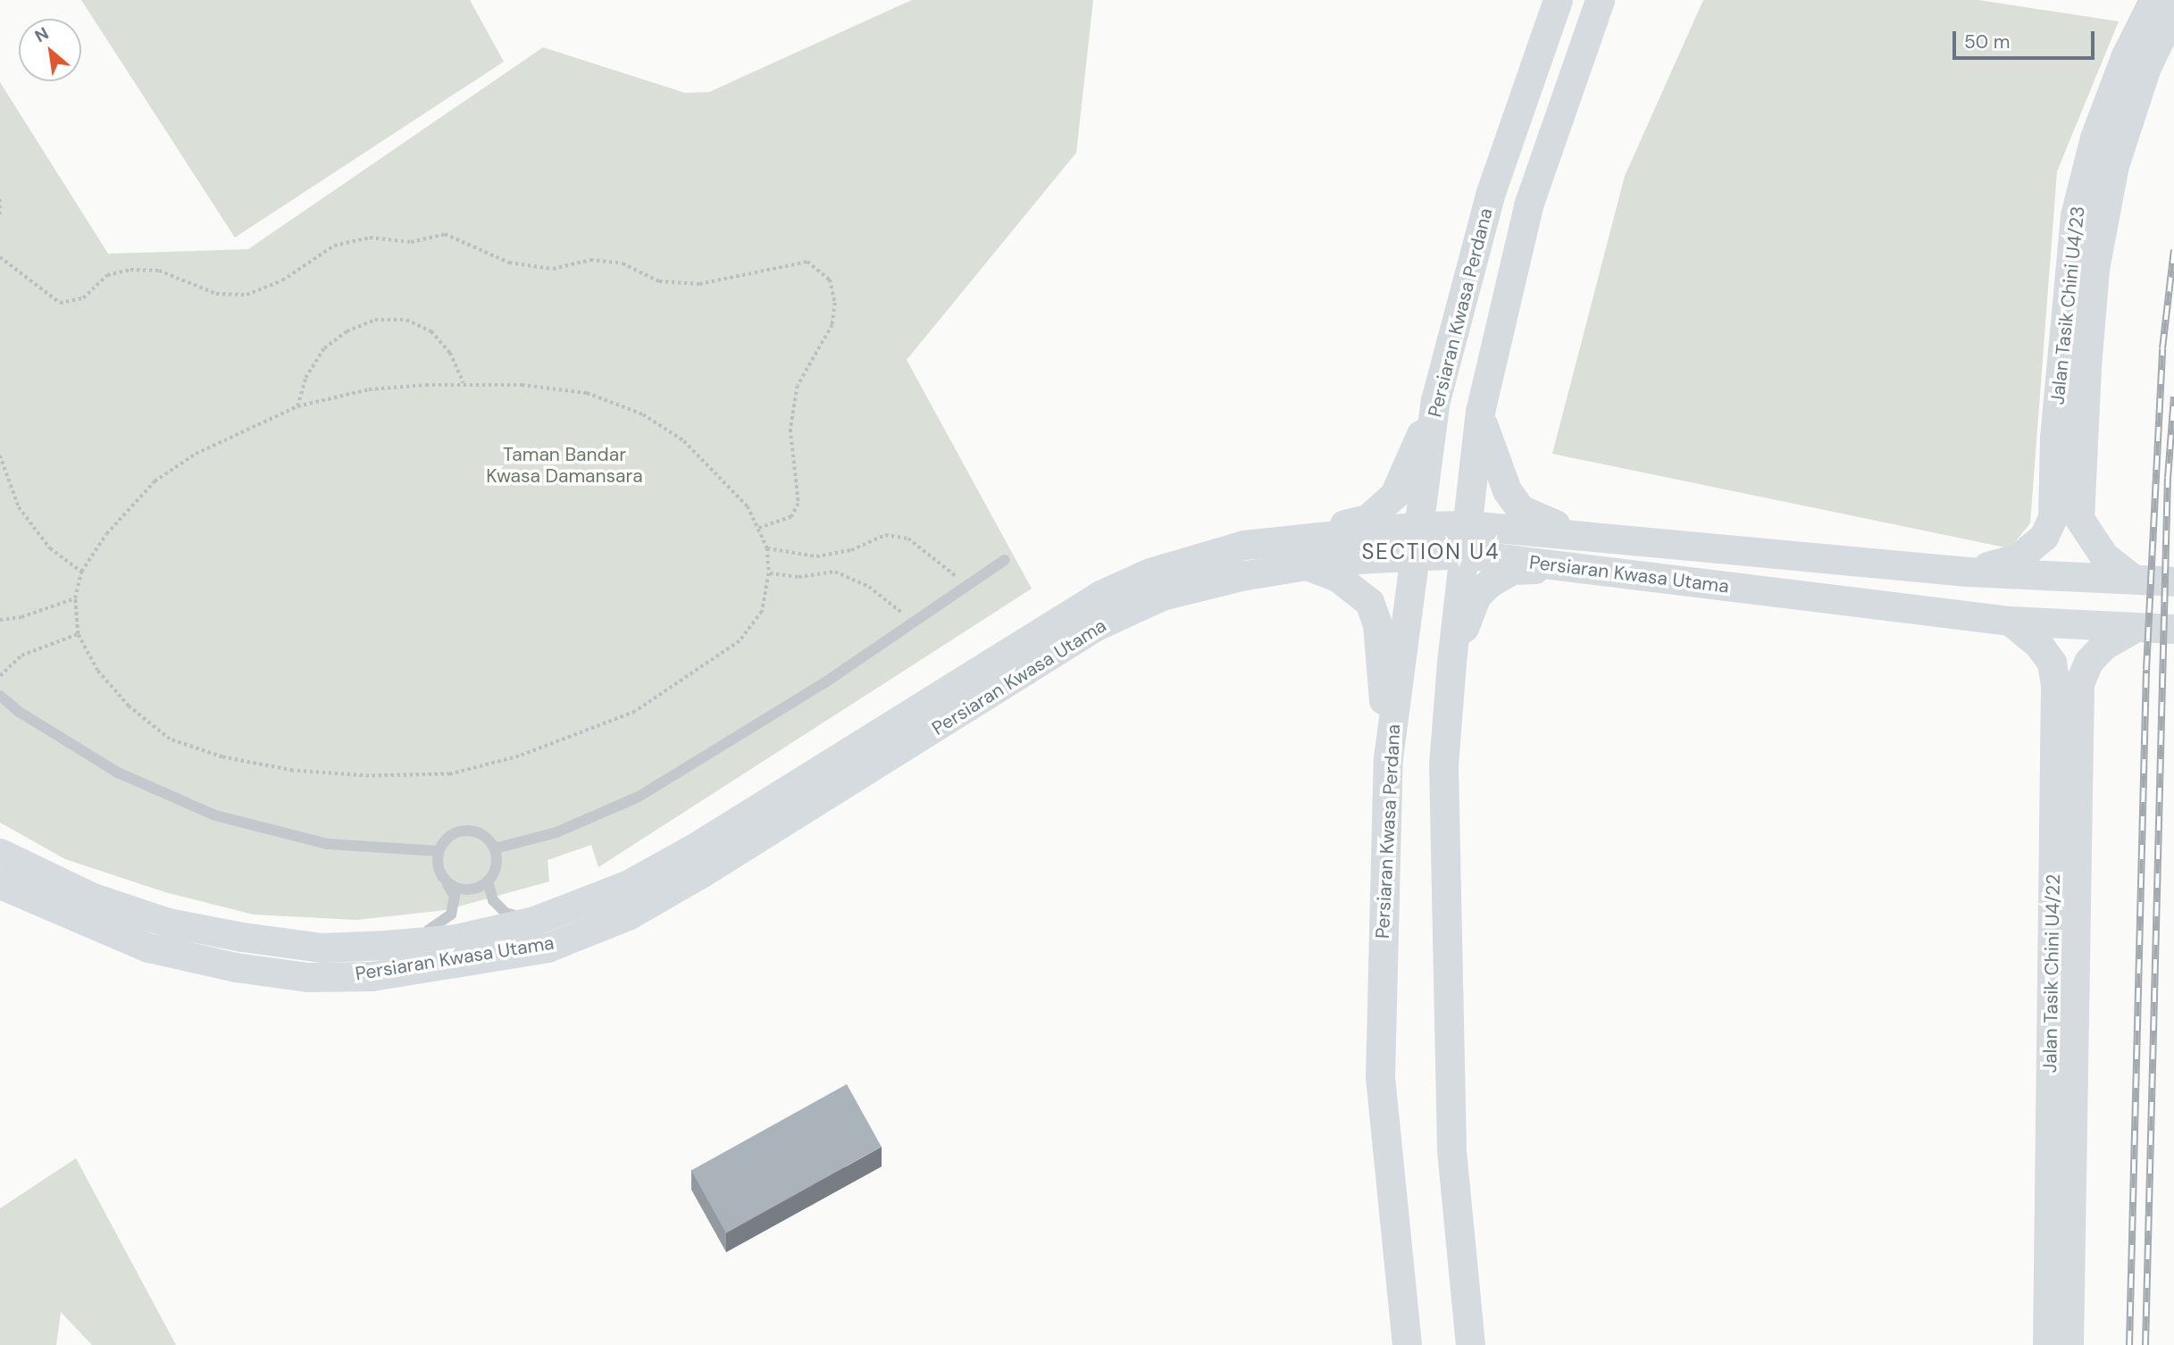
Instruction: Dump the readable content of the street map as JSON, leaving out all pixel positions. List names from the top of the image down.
{
  "streets": {
    "main road": [
      "Jalan Tasik Chini U4/23",
      "Persiaran Kwasa Perdana",
      "Persiaran Kwasa Utama",
      "Jalan Tasik Chini U4/22"
    ]
  },
  "crossings": [
    ["Jalan Tasik Chini U4/23", "Persiaran Kwasa Utama"],
    ["Persiaran Kwasa Perdana", "Persiaran Kwasa Utama"],
    ["Persiaran Kwasa Utama", "Jalan Tasik Chini U4/22"]
  ],
  "districts": ["SECTION U4"],
  "parks": ["Taman Bandar Kwasa Damansara"],
  "scale_bar": "50 m",
  "north": "top left"
}
